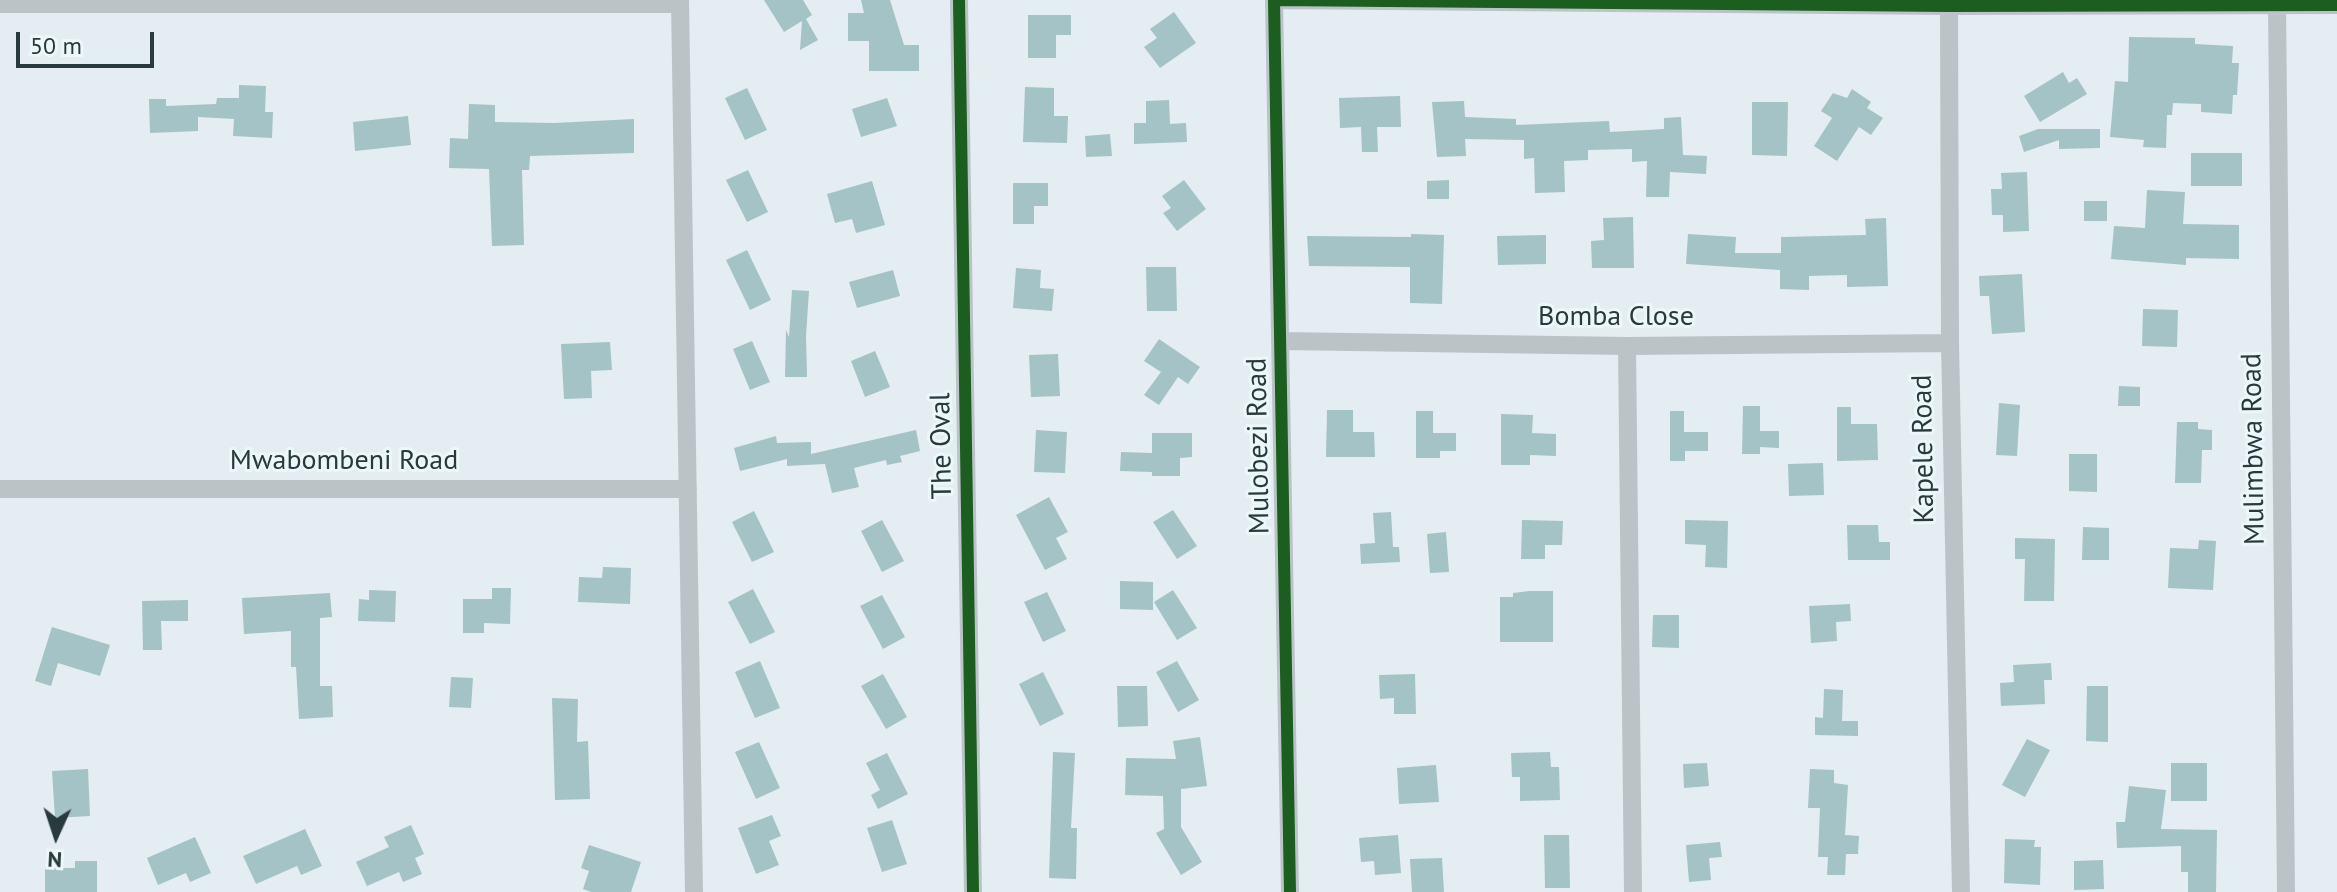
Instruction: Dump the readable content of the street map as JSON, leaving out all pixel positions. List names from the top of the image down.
{
  "streets": {
    "street": [
      "Bomba Close",
      "The Oval",
      "Mulobezi Road",
      "Kapele Road",
      "Mulimbwa Road",
      "Mwabombeni Road"
    ]
  },
  "crossings": [
    ["Bomba Close", "Mulobezi Road"],
    ["Bomba Close", "Kapele Road"]
  ],
  "scale_bar": "50 m",
  "north": "bottom"
}
